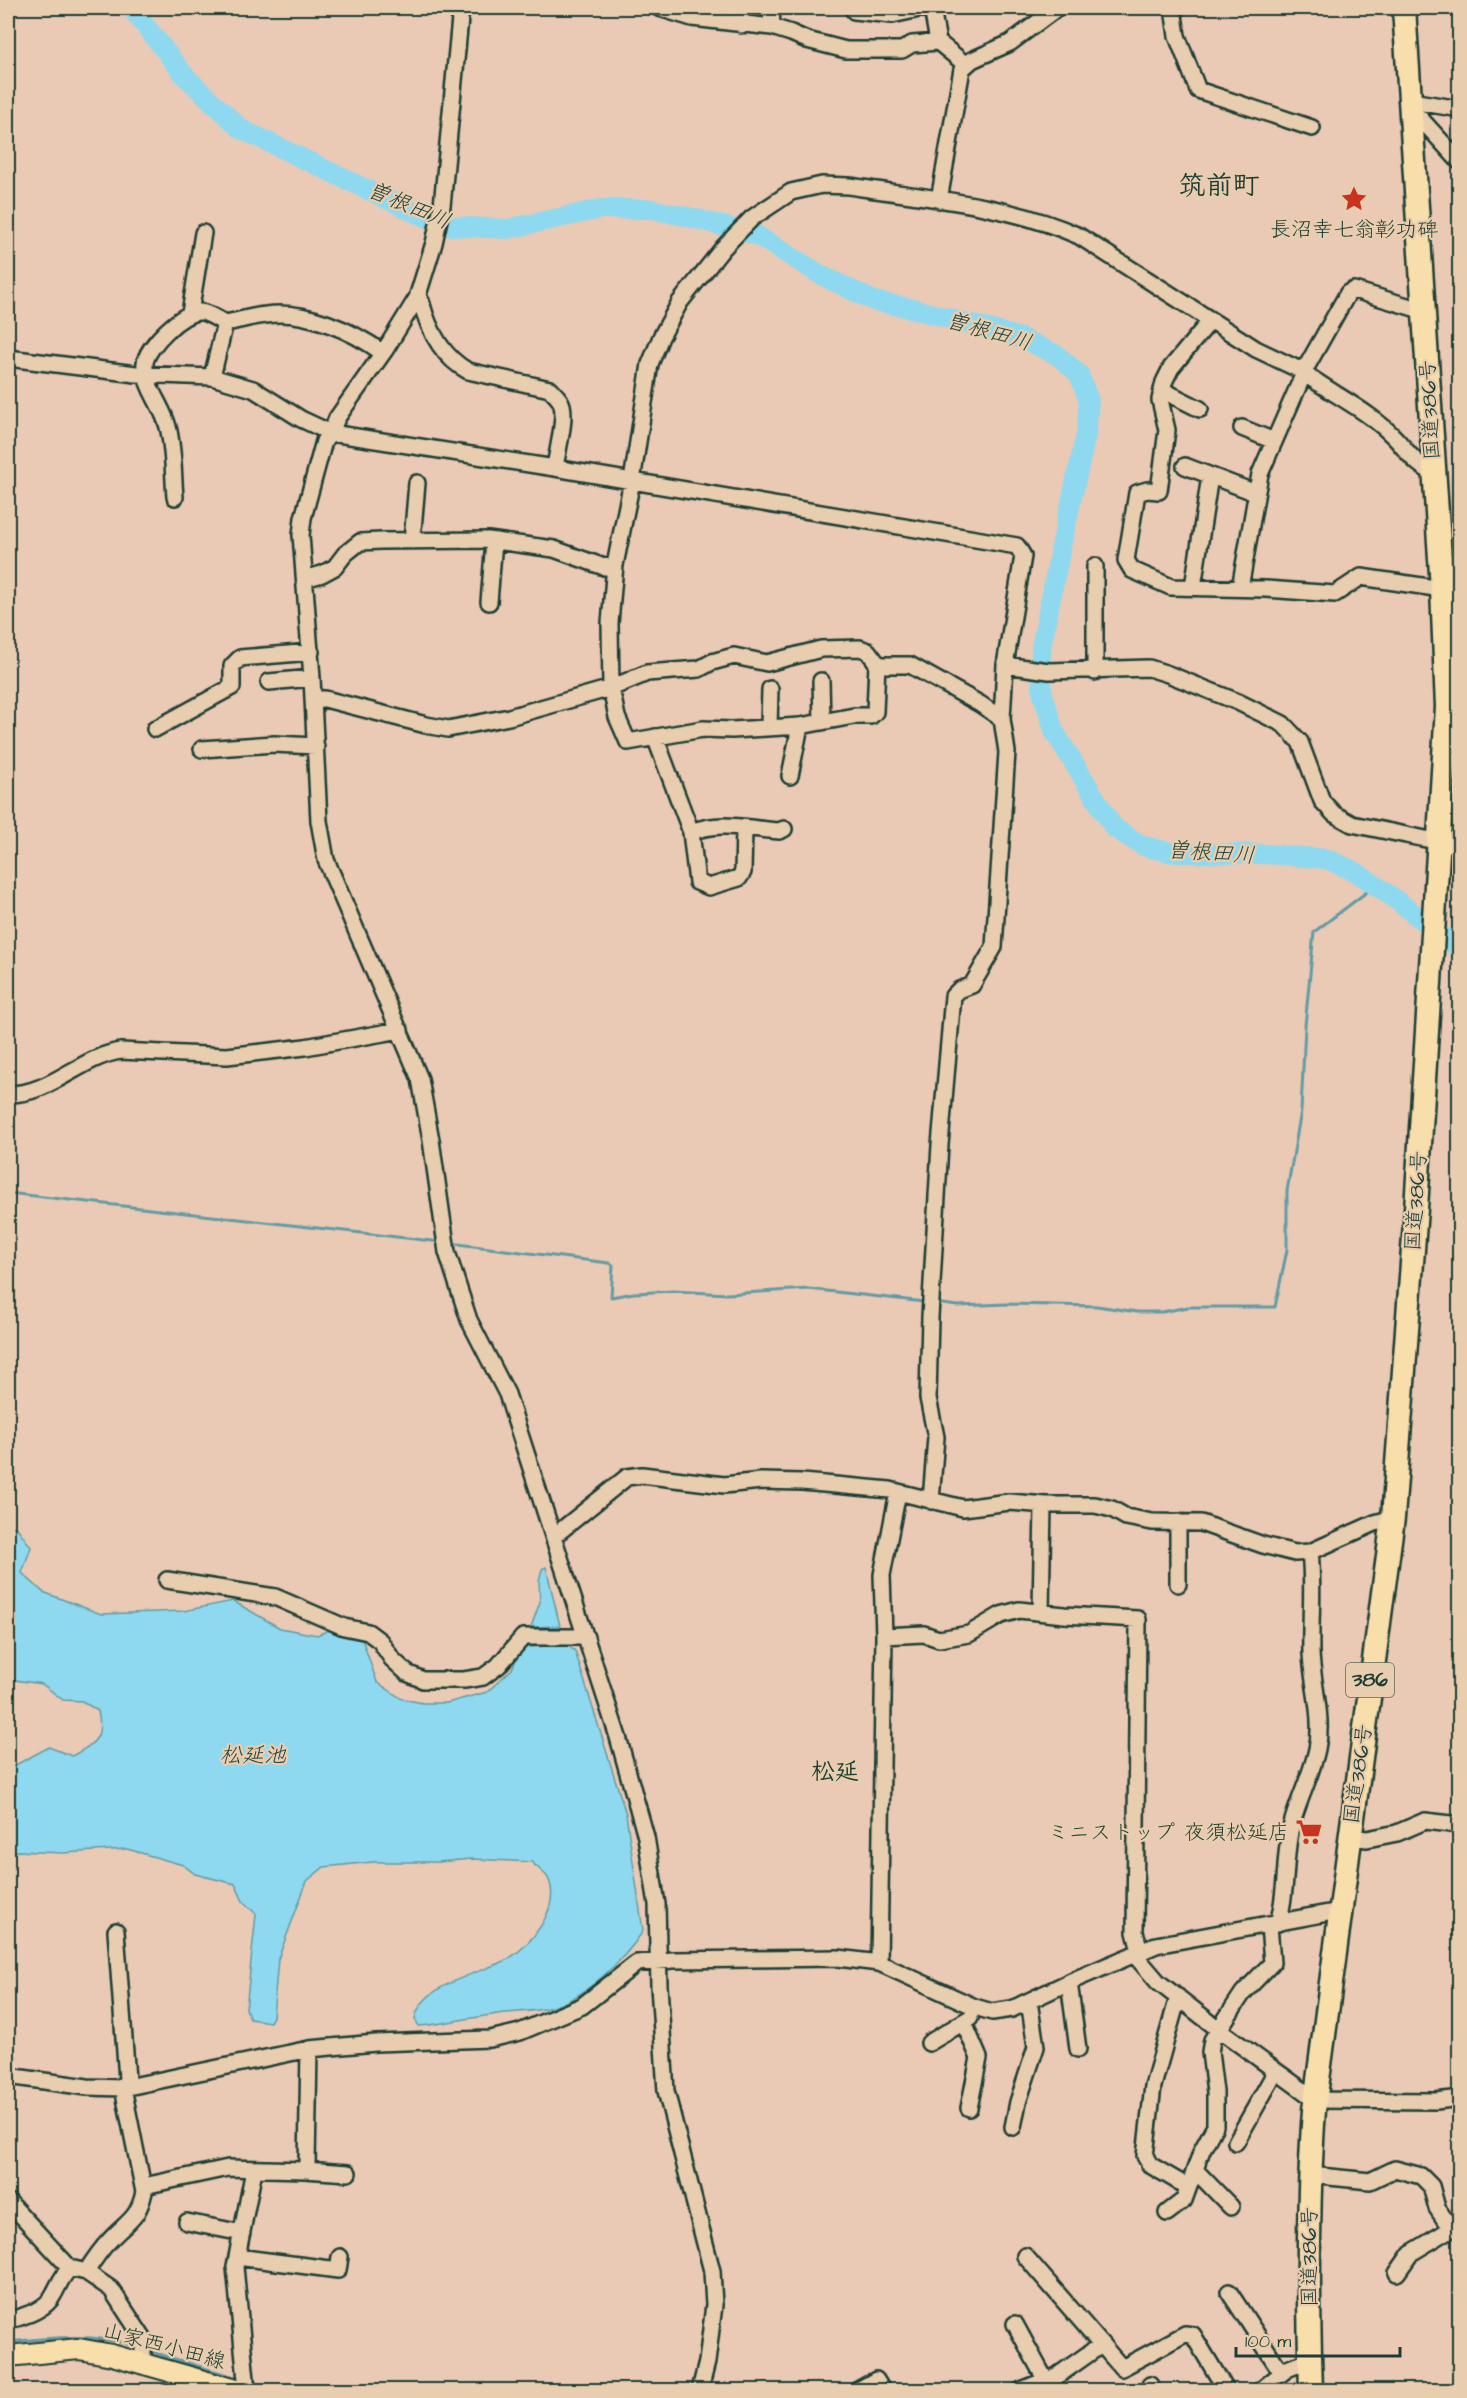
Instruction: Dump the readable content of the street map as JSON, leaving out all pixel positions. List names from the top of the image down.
{
  "streets": {
    "highway": ["国道386号", "386"],
    "main road": ["山家西小田線"]
  },
  "districts": ["筑前町", "松延"],
  "water": ["曽根田川", "松延池"],
  "places": {
    "place": ["長沼幸七翁彰功碑"],
    "supermarket": ["ミニストップ 夜須松延店"]
  },
  "scale_bar": "100 m"
}
